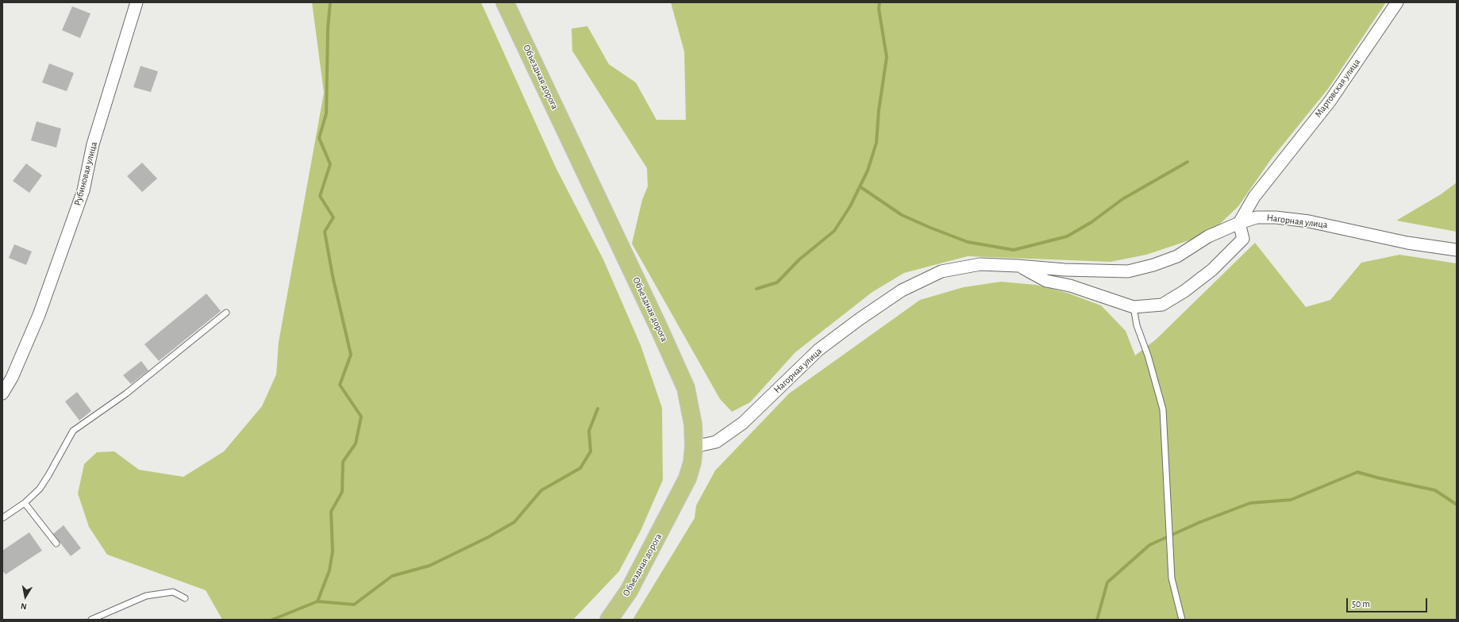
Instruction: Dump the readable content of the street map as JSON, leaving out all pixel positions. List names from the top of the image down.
{
  "streets": {
    "main road": ["Объездная дорога"],
    "street": ["Мартовская улица", "Рубиновая улица", "Нагорная улица"]
  },
  "crossings": [
    ["Объездная дорога", "Нагорная улица"],
    ["Мартовская улица", "Нагорная улица"]
  ],
  "scale_bar": "50 m",
  "north": "bottom"
}
